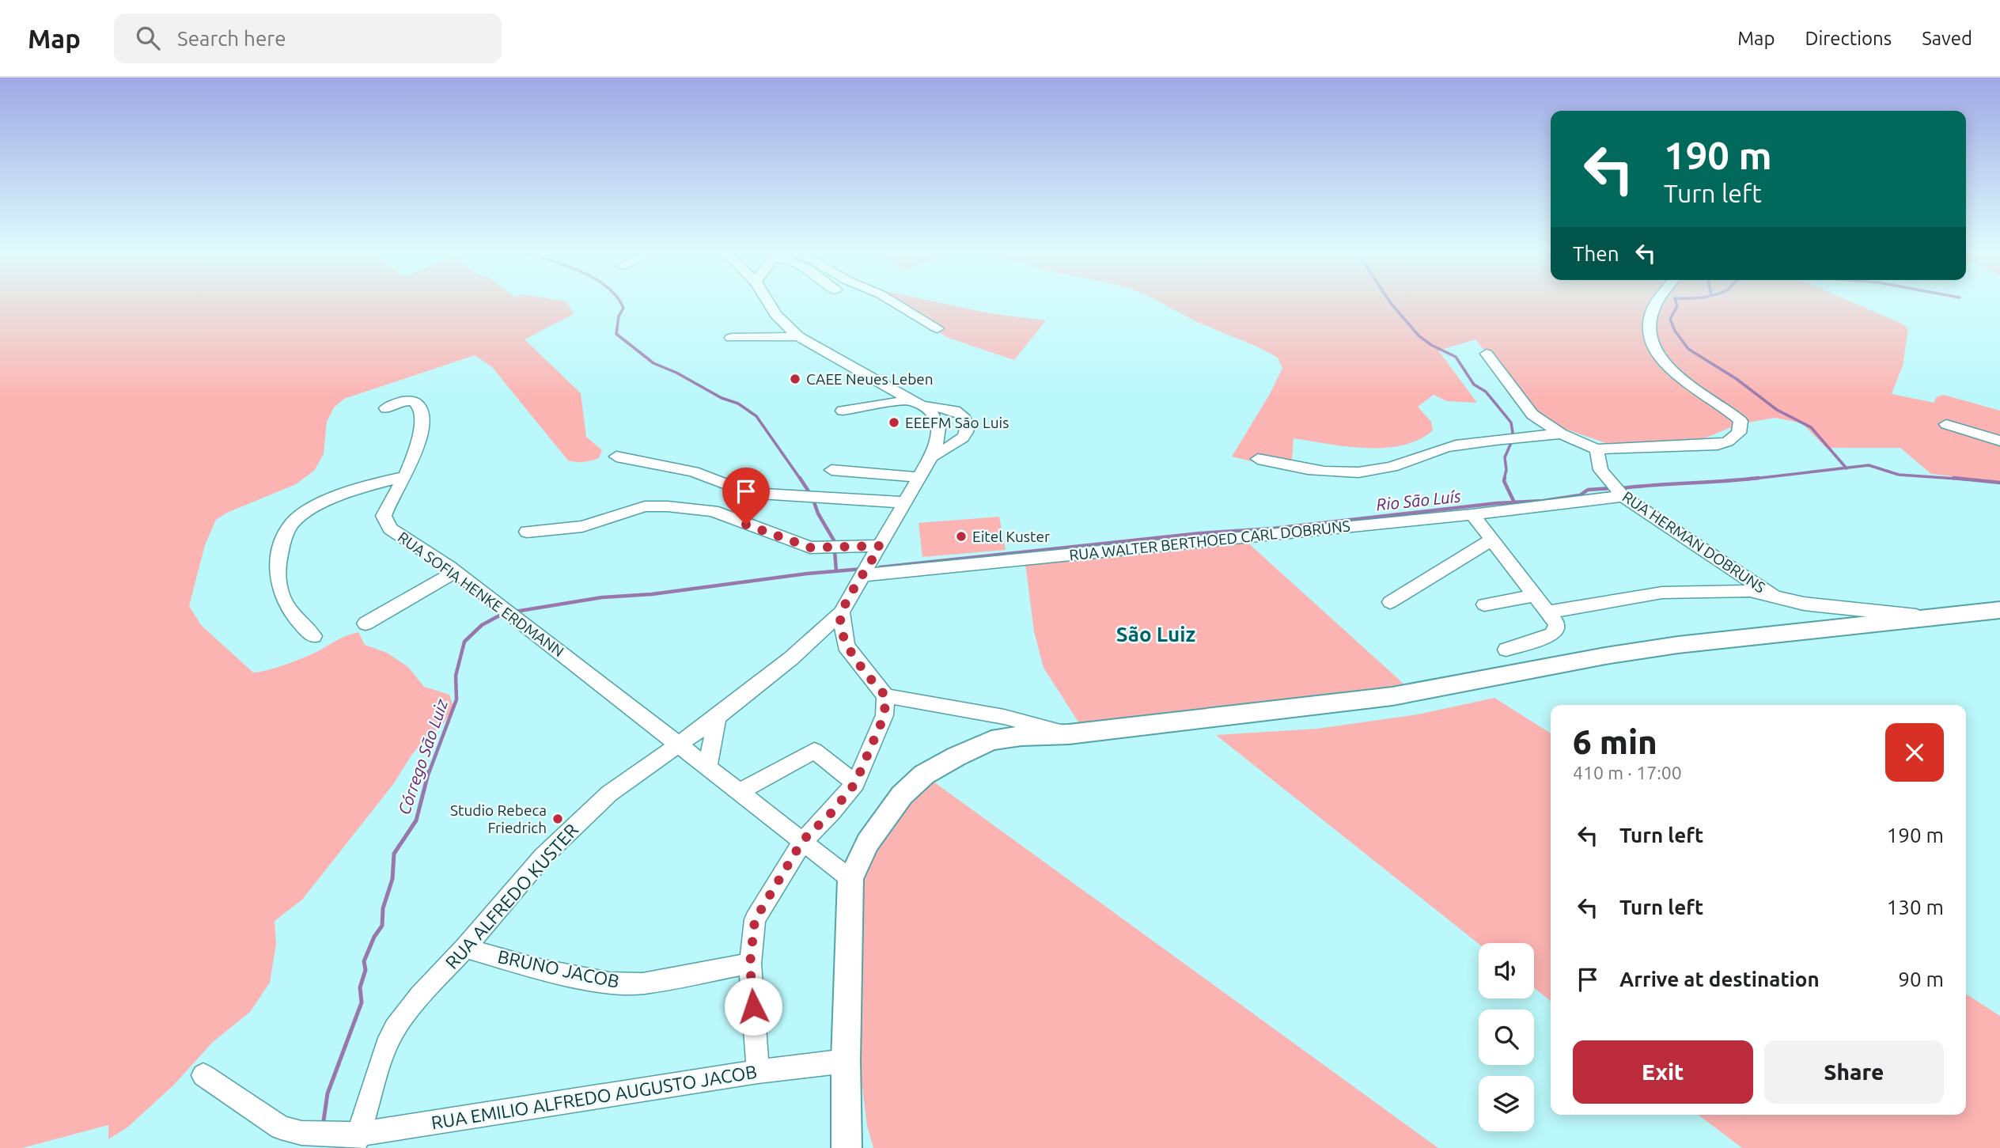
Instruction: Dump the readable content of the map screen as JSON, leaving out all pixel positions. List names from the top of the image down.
{
  "streets": {
    "street": [
      "RUA WALTER BERTHOED CARL DOBRUNS",
      "RUA HERMAN DOBRUNS",
      "RUA SOFIA HENKE ERDMANN",
      "RUA ALFREDO KUSTER",
      "BRUNO JACOB",
      "RUA EMILIO ALFREDO AUGUSTO JACOB"
    ]
  },
  "crossings": [
    ["RUA WALTER BERTHOED CARL DOBRUNS", "RUA HERMAN DOBRUNS"],
    ["RUA WALTER BERTHOED CARL DOBRUNS", "RUA ALFREDO KUSTER"],
    ["RUA SOFIA HENKE ERDMANN", "RUA ALFREDO KUSTER"],
    ["RUA ALFREDO KUSTER", "BRUNO JACOB"],
    ["RUA ALFREDO KUSTER", "RUA EMILIO ALFREDO AUGUSTO JACOB"]
  ],
  "districts": ["São Luiz"],
  "water": ["Rio São Luís", "Córrego São Luiz"],
  "places": [
    "CAEE Neues Leben",
    "EEEFM São Luis",
    "Eitel Kuster",
    "Studio Rebeca Friedrich"
  ],
  "page": {
    "header": "Map",
    "search": "Search here",
    "nav": ["Map", "Directions", "Saved"],
    "turn": ["190 m", "Turn left"],
    "then": "Then",
    "heading": ["6 min", "410 m · 17:00"],
    "list": [
      {
        "name": "Turn left",
        "value": "190 m"
      },
      {
        "name": "Turn left",
        "value": "130 m"
      },
      {
        "name": "Arrive at destination",
        "value": "90 m"
      }
    ],
    "buttons": ["Exit", "Share"]
  }
}
